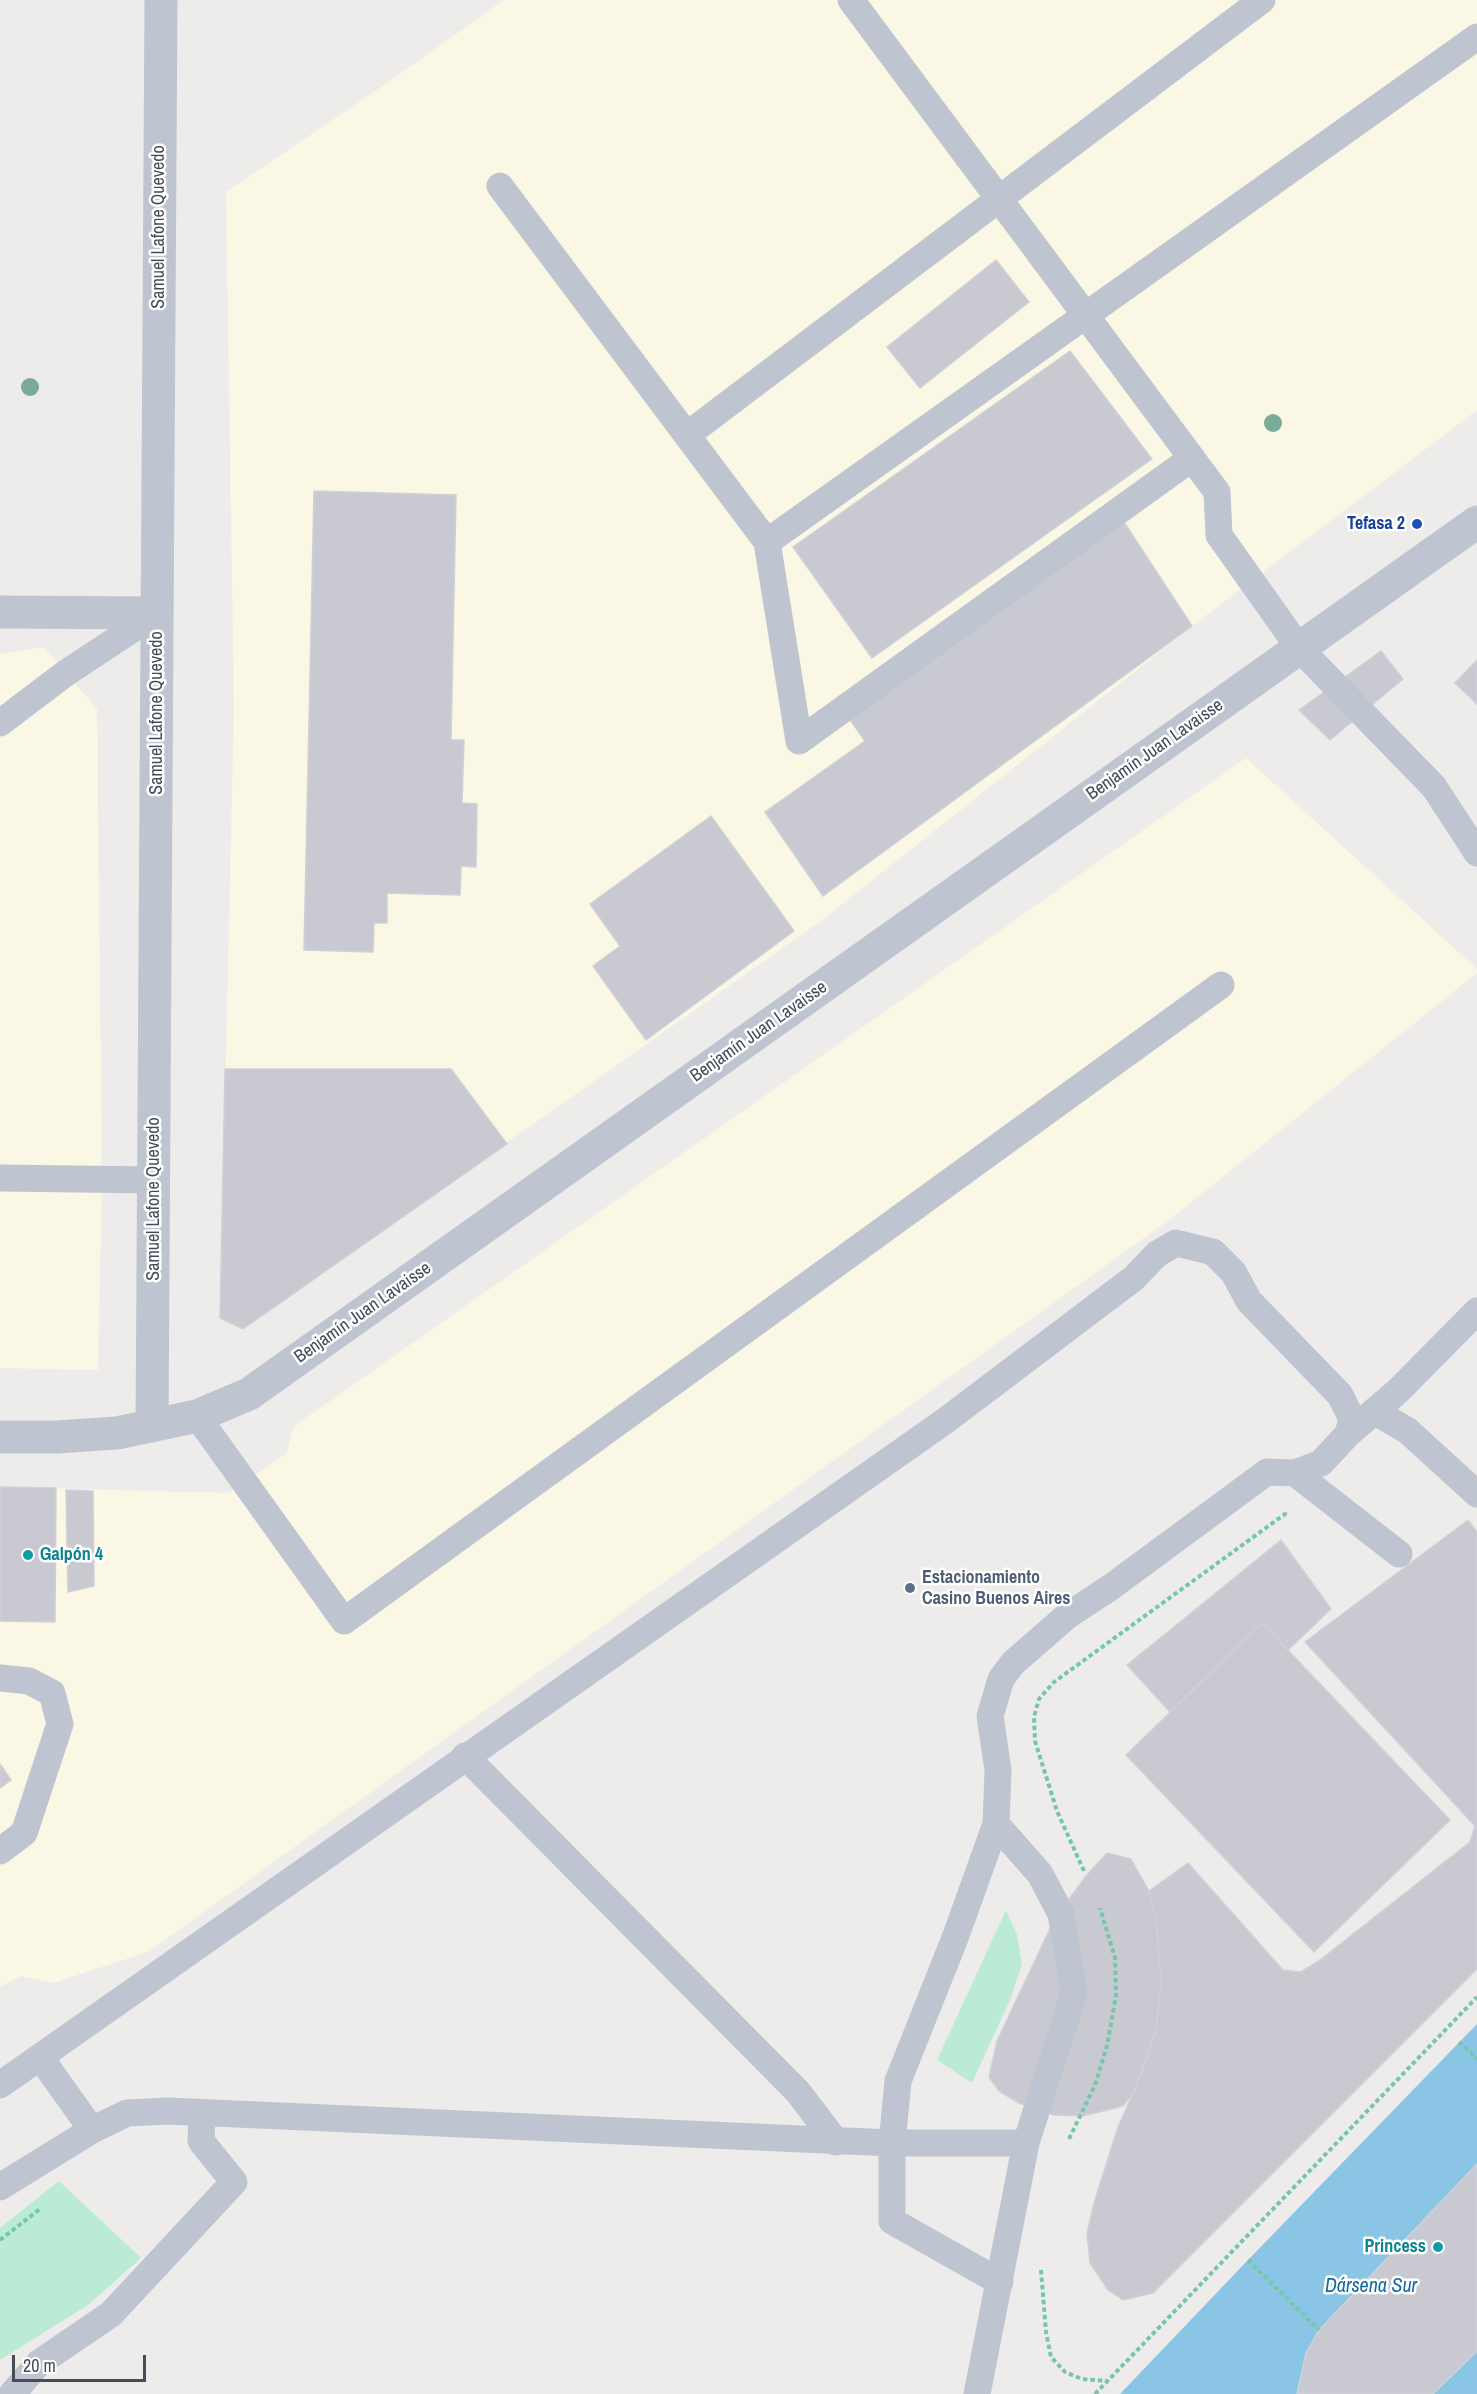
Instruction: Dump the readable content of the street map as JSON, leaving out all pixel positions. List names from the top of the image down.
{
  "streets": {
    "street": ["Samuel Lafone Quevedo", "Benjamín Juan Lavaisse"]
  },
  "crossings": [
    ["Samuel Lafone Quevedo", "Benjamín Juan Lavaisse"]
  ],
  "water": ["Dársena Sur"],
  "places": [
    "Tefasa 2",
    "Galpón 4",
    "Estacionamiento Casino Buenos Aires",
    "Princess"
  ],
  "scale_bar": "20 m"
}
